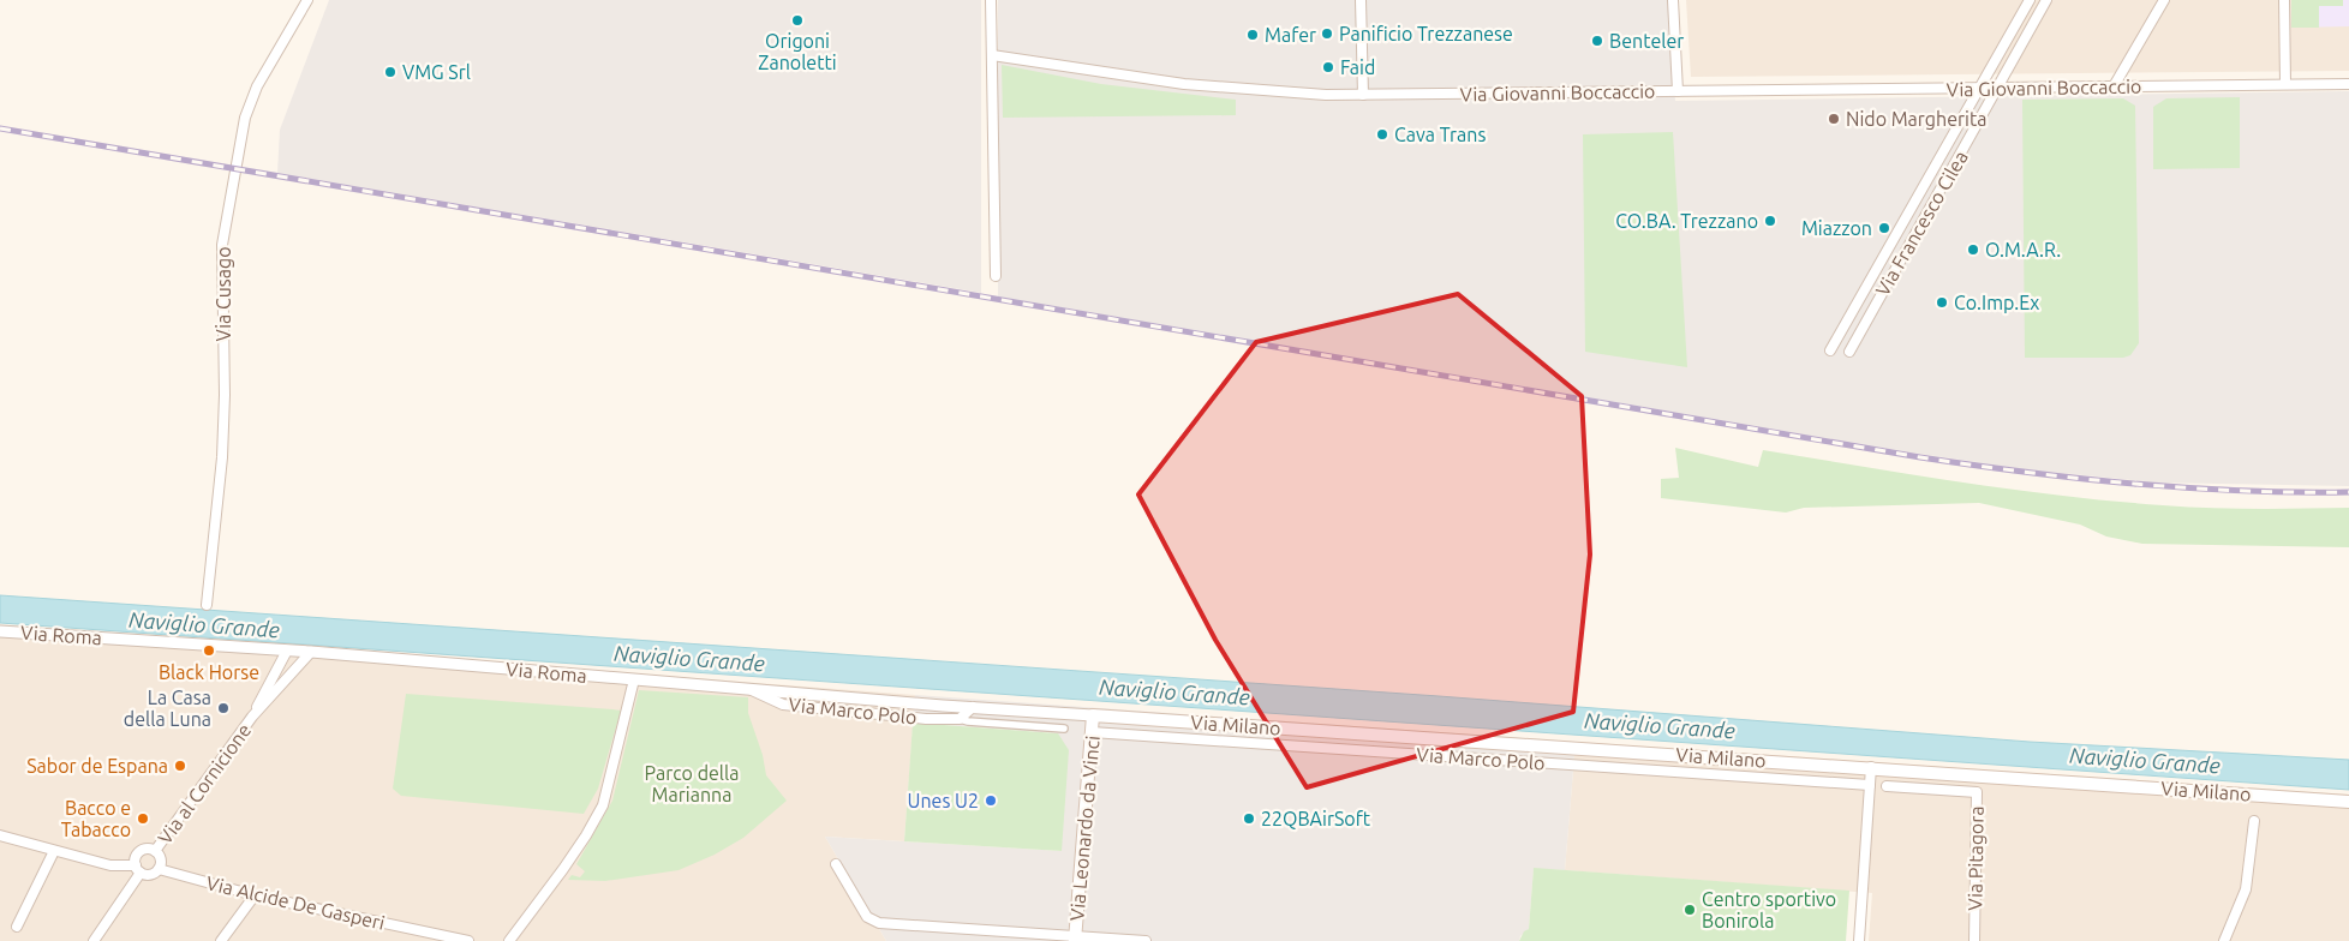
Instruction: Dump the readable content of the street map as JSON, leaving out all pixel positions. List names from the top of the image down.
{
  "streets": {
    "main road": ["Via Milano", "Via Leonardo da Vinci"],
    "street": [
      "Via Giovanni Boccaccio",
      "Via Francesco Cilea",
      "Via Cusago",
      "Via Roma",
      "Via Marco Polo",
      "Via al Cornicione",
      "Via Pitagora",
      "Via Alcide De Gasperi"
    ]
  },
  "crossings": [
    ["Via Giovanni Boccaccio", "Via Francesco Cilea"],
    ["Via Roma", "Via Marco Polo"],
    ["Via Roma", "Via Milano"],
    ["Via Roma", "Via al Cornicione"],
    ["Via Roma", "Via Leonardo da Vinci"],
    ["Via Marco Polo", "Via Leonardo da Vinci"],
    ["Via Milano", "Via Leonardo da Vinci"],
    ["Via al Cornicione", "Via Alcide De Gasperi"]
  ],
  "water": ["Naviglio Grande"],
  "parks": ["Parco della Marianna"],
  "places": [
    "Origoni Zanoletti",
    "Panificio Trezzanese",
    "Mafer",
    "Benteler",
    "Faid",
    "VMG Srl",
    "Nido Margherita",
    "Cava Trans",
    "CO.BA. Trezzano",
    "Miazzon",
    "O.M.A.R.",
    "Co.Imp.Ex",
    "Black Horse",
    "La Casa della Luna",
    "Sabor de Espana",
    "Unes U2",
    "Bacco e Tabacco",
    "22QBAirSoft",
    "Centro sportivo Bonirola"
  ]
}
